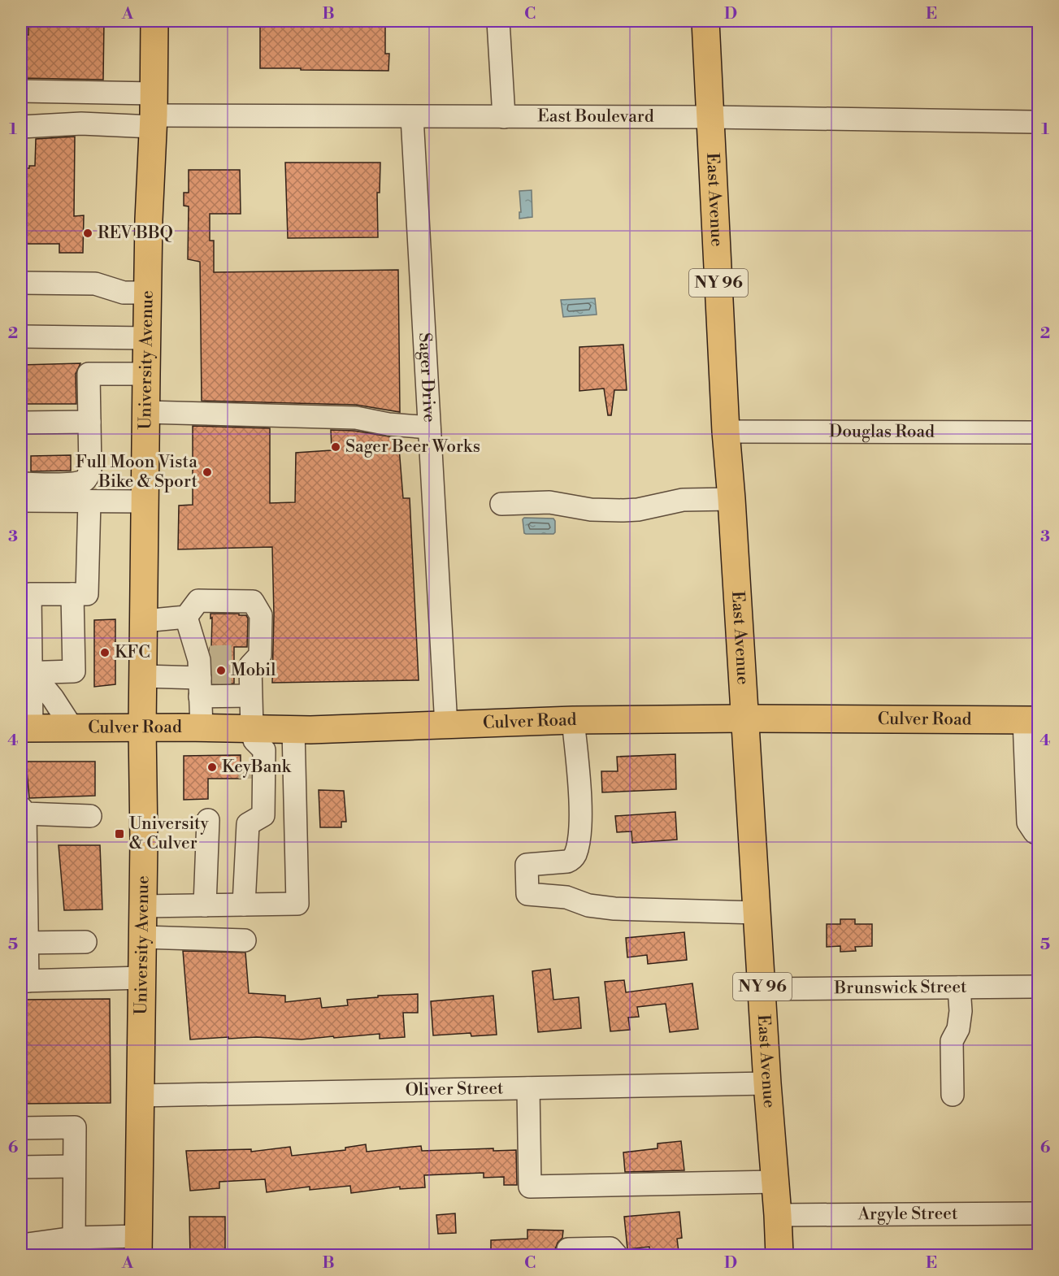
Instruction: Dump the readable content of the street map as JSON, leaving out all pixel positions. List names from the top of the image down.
{
  "streets": {
    "main road": [
      "East Avenue",
      "NY 96",
      "University Avenue",
      "Culver Road"
    ],
    "street": [
      "East Boulevard",
      "Sager Drive",
      "Douglas Road",
      "Brunswick Street",
      "Oliver Street",
      "Argyle Street"
    ]
  },
  "crossings": [
    ["East Boulevard", "East Avenue"],
    ["East Boulevard", "University Avenue"],
    ["East Boulevard", "Sager Drive"],
    ["East Avenue", "Douglas Road"],
    ["East Avenue", "Culver Road"],
    ["East Avenue", "Brunswick Street"],
    ["East Avenue", "Oliver Street"],
    ["East Avenue", "Argyle Street"],
    ["University Avenue", "Culver Road"],
    ["University Avenue", "Oliver Street"],
    ["Sager Drive", "Culver Road"]
  ],
  "places": {
    "other": [
      "REV BBQ",
      "Sager Beer Works",
      "Full Moon Vista Bike & Sport",
      "KFC",
      "Mobil",
      "KeyBank"
    ],
    "transit": ["University & Culver"]
  },
  "grid": {
    "columns": [
      "A",
      "B",
      "C",
      "D",
      "E"
    ],
    "rows": [
      "1",
      "2",
      "3",
      "4",
      "5",
      "6"
    ]
  }
}
